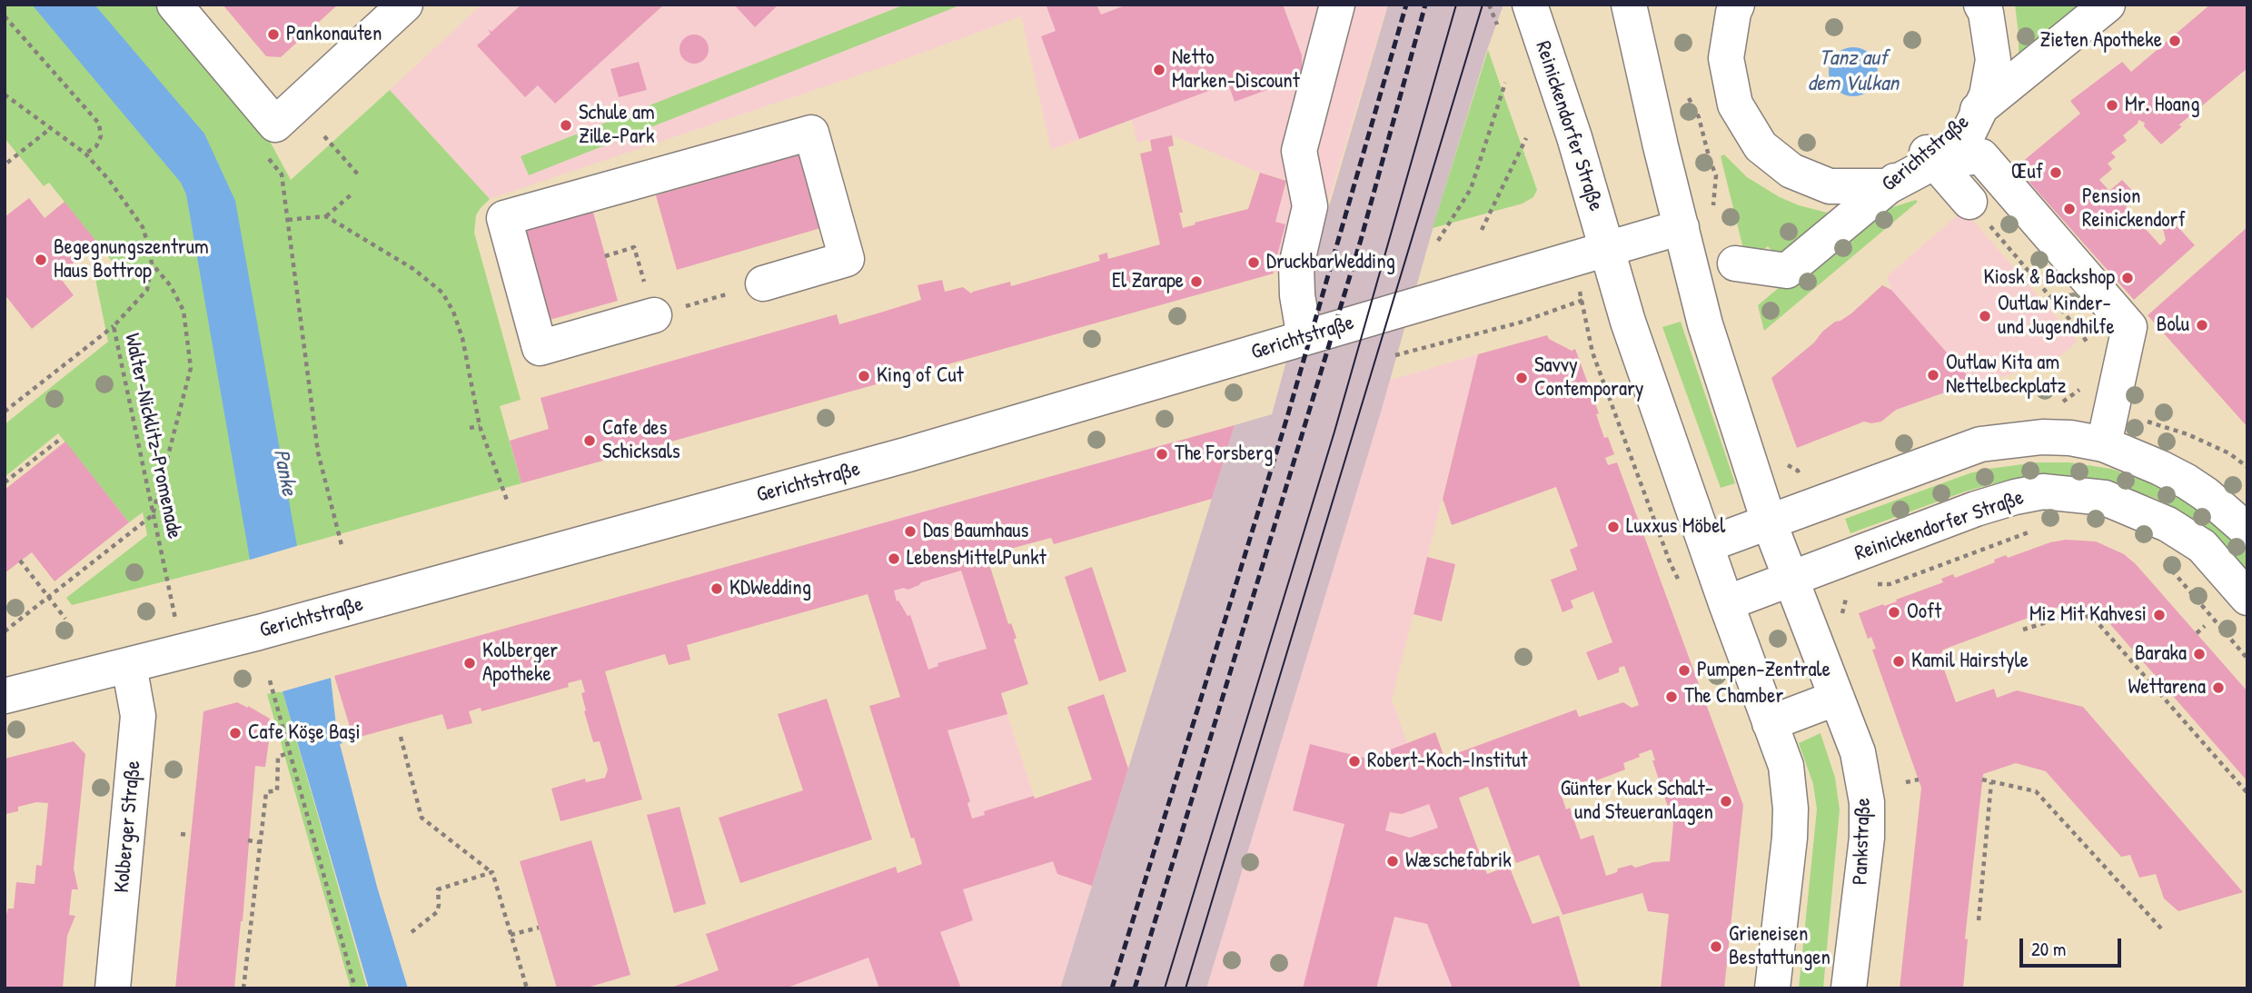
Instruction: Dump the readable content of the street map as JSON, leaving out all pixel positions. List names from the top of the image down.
{
  "streets": {
    "street": [
      "Reinickendorfer Straße",
      "Gerichtstraße",
      "Kolberger Straße",
      "Pankstraße"
    ],
    "path": ["Walter-Nicklitz-Promenade"]
  },
  "crossings": [
    ["Reinickendorfer Straße", "Gerichtstraße"],
    ["Reinickendorfer Straße", "Pankstraße"],
    ["Gerichtstraße", "Kolberger Straße"]
  ],
  "water": ["Tanz auf dem Vulkan", "Panke"],
  "places": [
    "Pankonauten",
    "Zieten Apotheke",
    "Netto Marken-Discount",
    "Mr. Hoang",
    "Schule am Zille-Park",
    "Œuf",
    "Pension Reinickendorf",
    "Begegnungszentrum Haus Bottrop",
    "DruckbarWedding",
    "Kiosk & Backshop",
    "El Zarape",
    "Outlaw Kinder- und Jugendhilfe",
    "Bolu",
    "Outlaw Kita am Nettelbeckplatz",
    "King of Cut",
    "Savvy Contemporary",
    "Cafe des Schicksals",
    "The Forsberg",
    "Luxxus Möbel",
    "Das Baumhaus",
    "LebensMittelPunkt",
    "KDWedding",
    "Ooft",
    "Miz Mit Kahvesi",
    "Baraka",
    "Kamil Hairstyle",
    "Kolberger Apotheke",
    "Pumpen-Zentrale",
    "Wettarena",
    "The Chamber",
    "Cafe Köşe Başi",
    "Robert-Koch-Institut",
    "Günter Kuck Schalt- und Steueranlagen",
    "Wæschefabrik",
    "Grieneisen Bestattungen"
  ],
  "scale_bar": "20 m"
}
